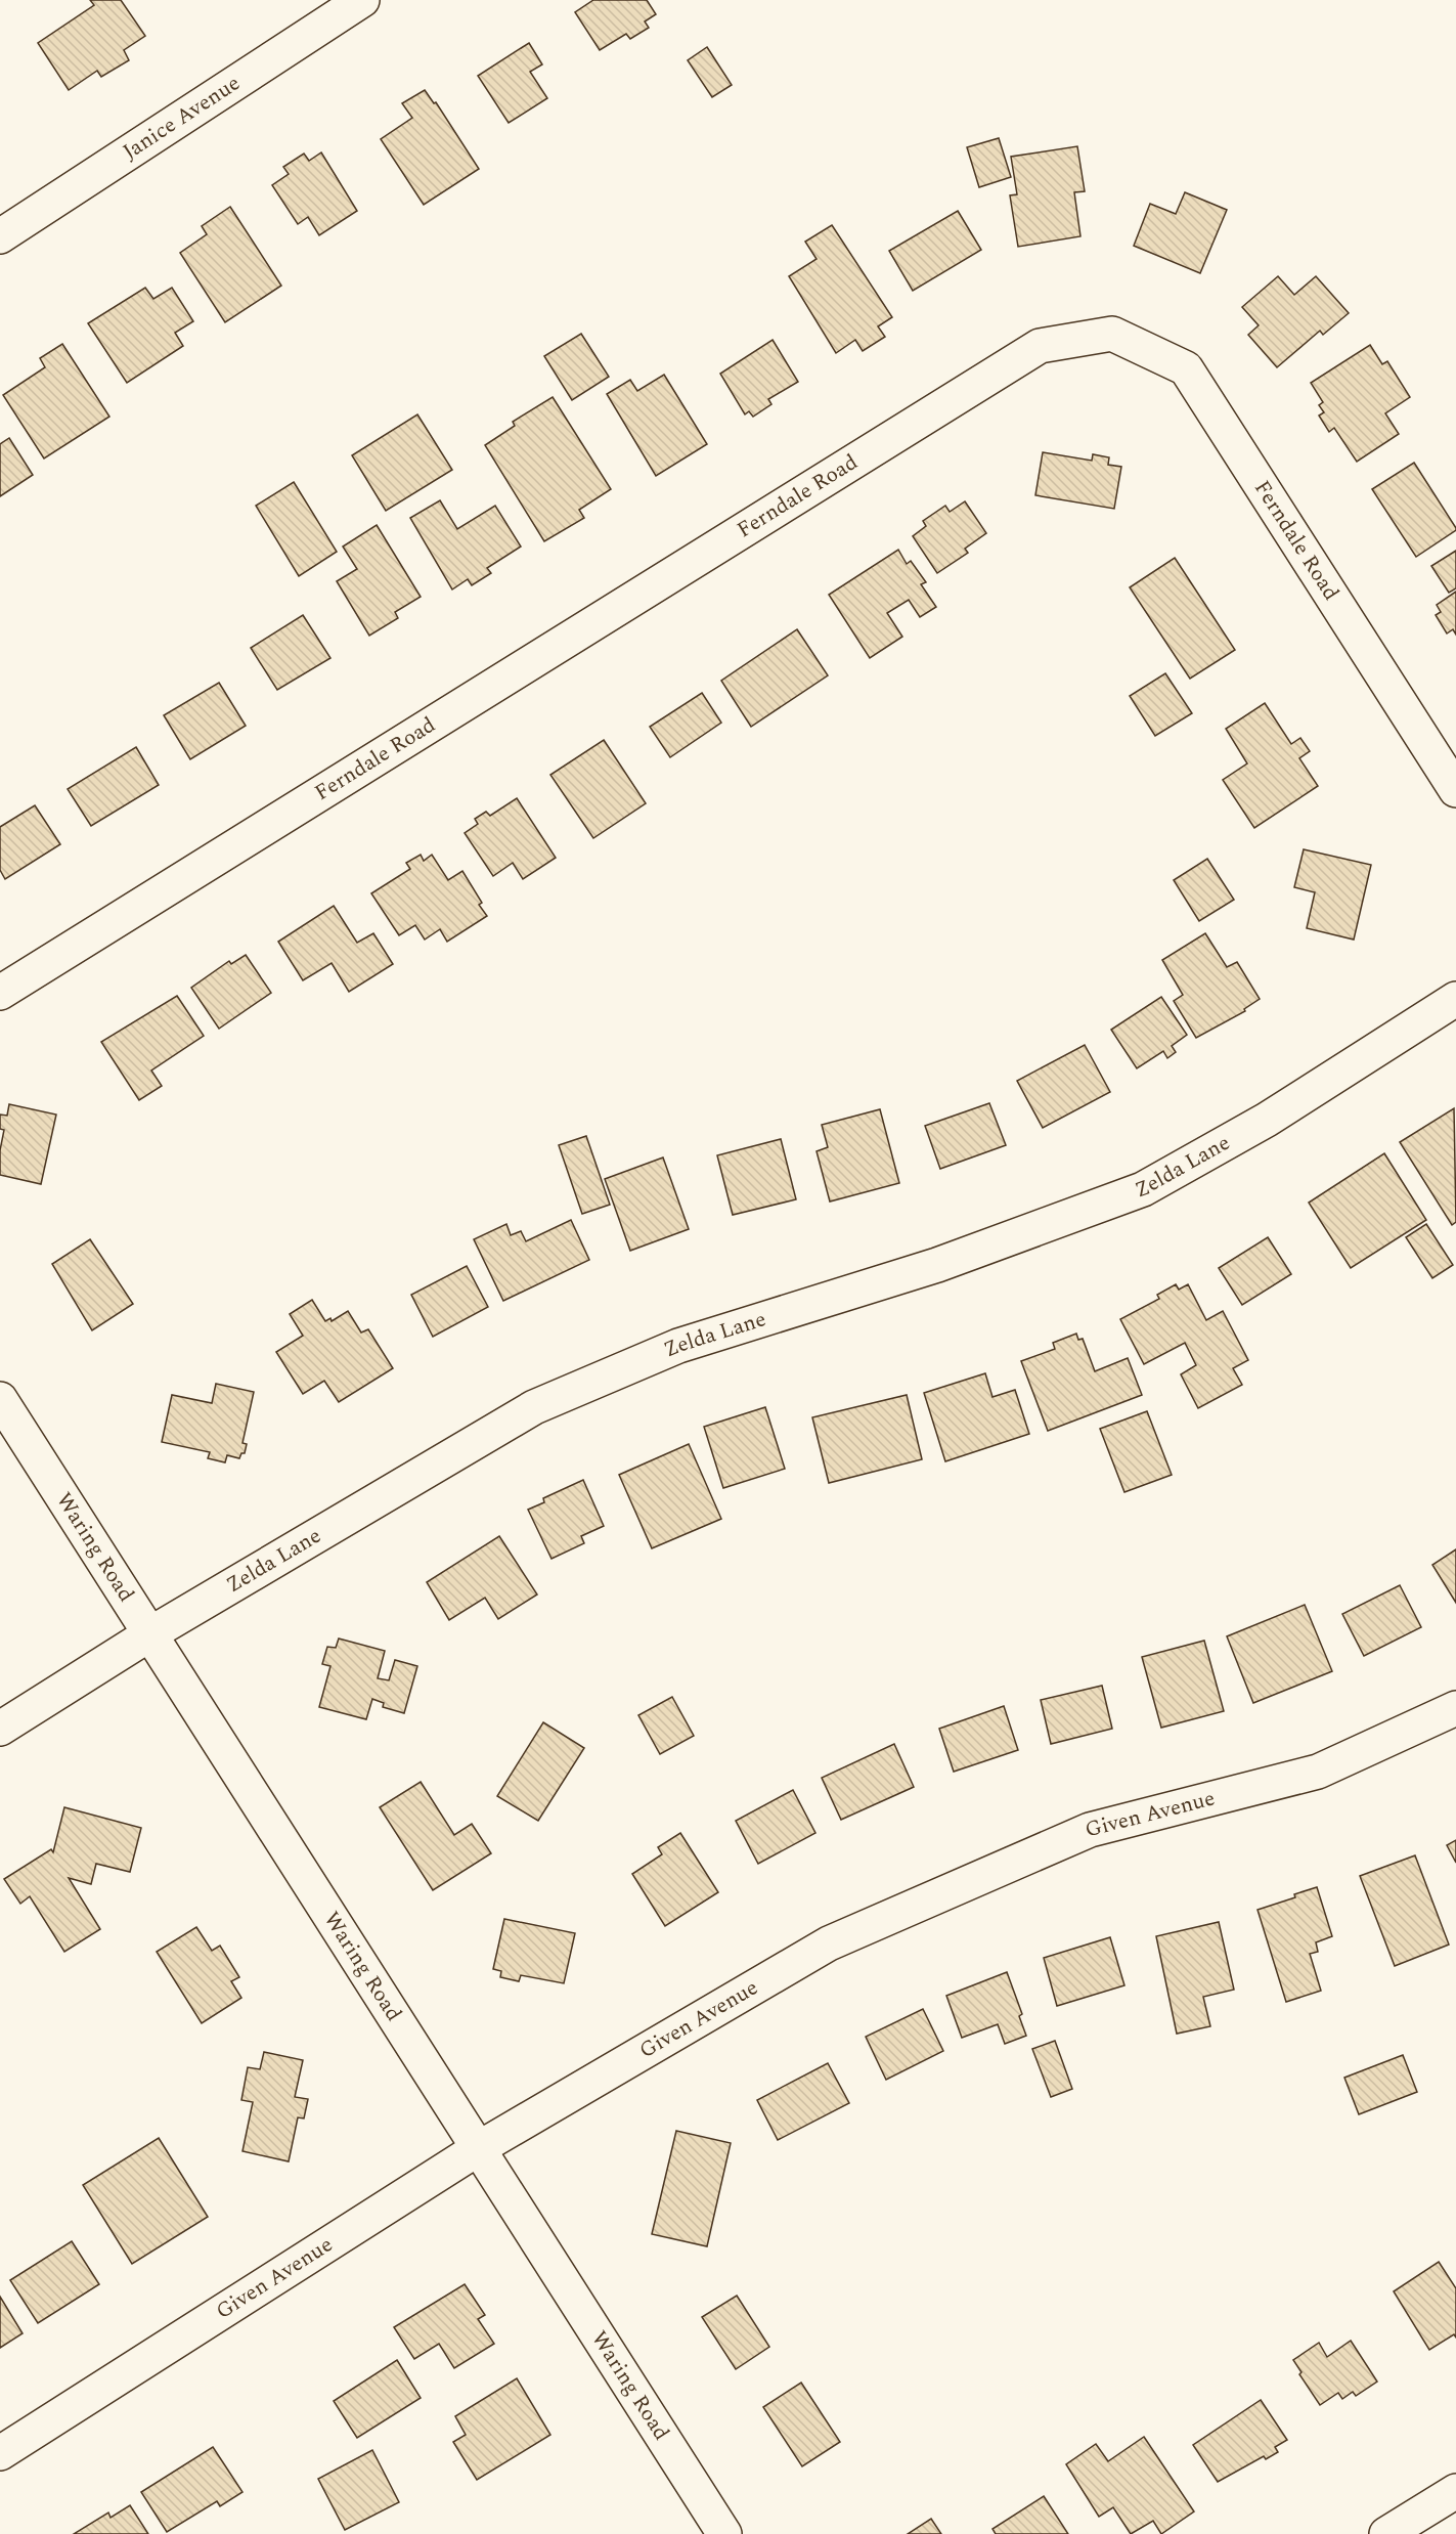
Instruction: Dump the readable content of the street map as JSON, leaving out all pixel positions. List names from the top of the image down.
{
  "streets": {
    "street": [
      "Janice Avenue",
      "Ferndale Road",
      "Zelda Lane",
      "Waring Road",
      "Given Avenue"
    ]
  },
  "crossings": [
    ["Zelda Lane", "Waring Road"],
    ["Waring Road", "Given Avenue"]
  ]
}
